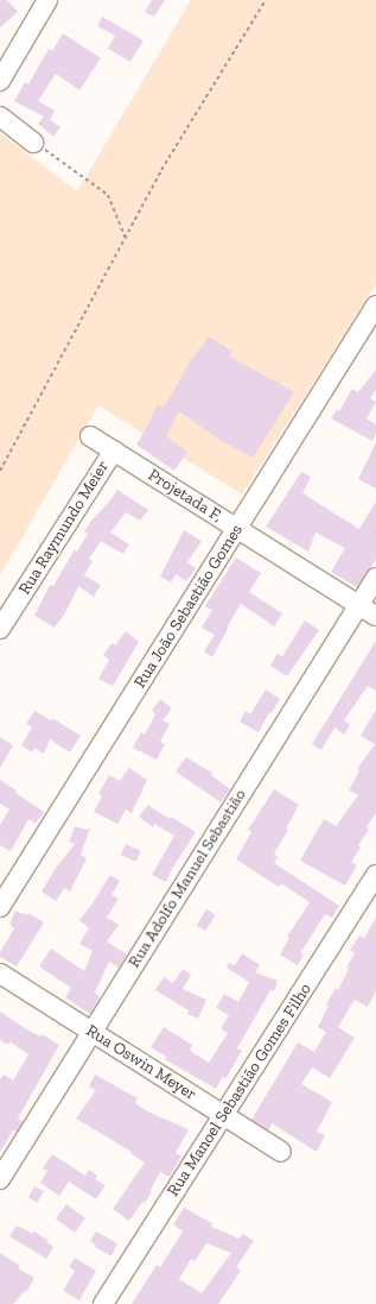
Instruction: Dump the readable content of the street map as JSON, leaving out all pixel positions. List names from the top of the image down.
{
  "streets": {
    "street": [
      "Projetada F,",
      "Rua Raymundo Meier",
      "Rua João Sebastião Gomes",
      "Rua Adolfo Manuel Sebastião",
      "Rua Oswin Meyer",
      "Rua Manoel Sebastião Gomes Filho"
    ]
  },
  "crossings": [
    ["Projetada F,", "Rua Raymundo Meier"],
    ["Projetada F,", "Rua João Sebastião Gomes"],
    ["Projetada F,", "Rua Adolfo Manuel Sebastião"],
    ["Rua Adolfo Manuel Sebastião", "Rua Oswin Meyer"],
    ["Rua Oswin Meyer", "Rua Manoel Sebastião Gomes Filho"]
  ]
}
